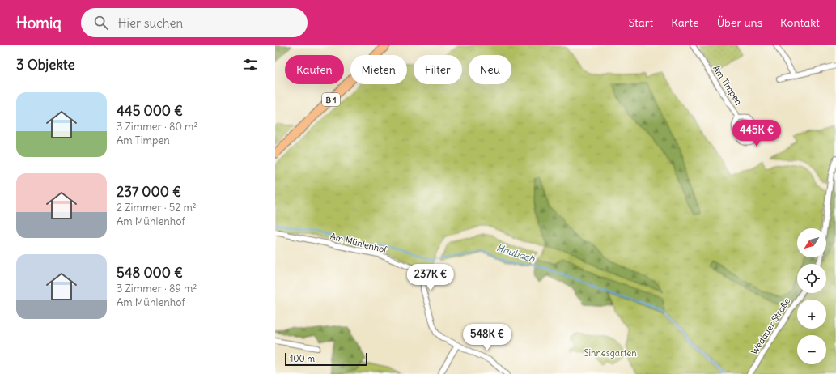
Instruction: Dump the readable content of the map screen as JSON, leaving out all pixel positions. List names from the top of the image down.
{
  "streets": {
    "main road": ["B 1"],
    "street": ["Am Timpen", "Am Mühlenhof", "Wedauer Straße"]
  },
  "water": ["Haubach"],
  "parks": ["Sinnesgarten"],
  "scale_bar": "100 m",
  "north": "bottom left",
  "page": {
    "header": "Homiq",
    "search": "Hier suchen",
    "nav": [
      "Start",
      "Karte",
      "Über uns",
      "Kontakt"
    ],
    "heading": "3 Objekte",
    "chip": [
      "Kaufen",
      "Mieten",
      "Filter",
      "Neu"
    ],
    "list": [
      {
        "name": "445 000 €",
        "note": "3 Zimmer · 80 m² · Am Timpen"
      },
      {
        "name": "237 000 €",
        "note": "2 Zimmer · 52 m² · Am Mühlenhof"
      },
      {
        "name": "548 000 €",
        "note": "3 Zimmer · 89 m² · Am Mühlenhof"
      }
    ],
    "price": ["445K €", "237K €", "548K €"],
    "map_buttons": ["+", "−"],
    "scale": "100 m"
  }
}
